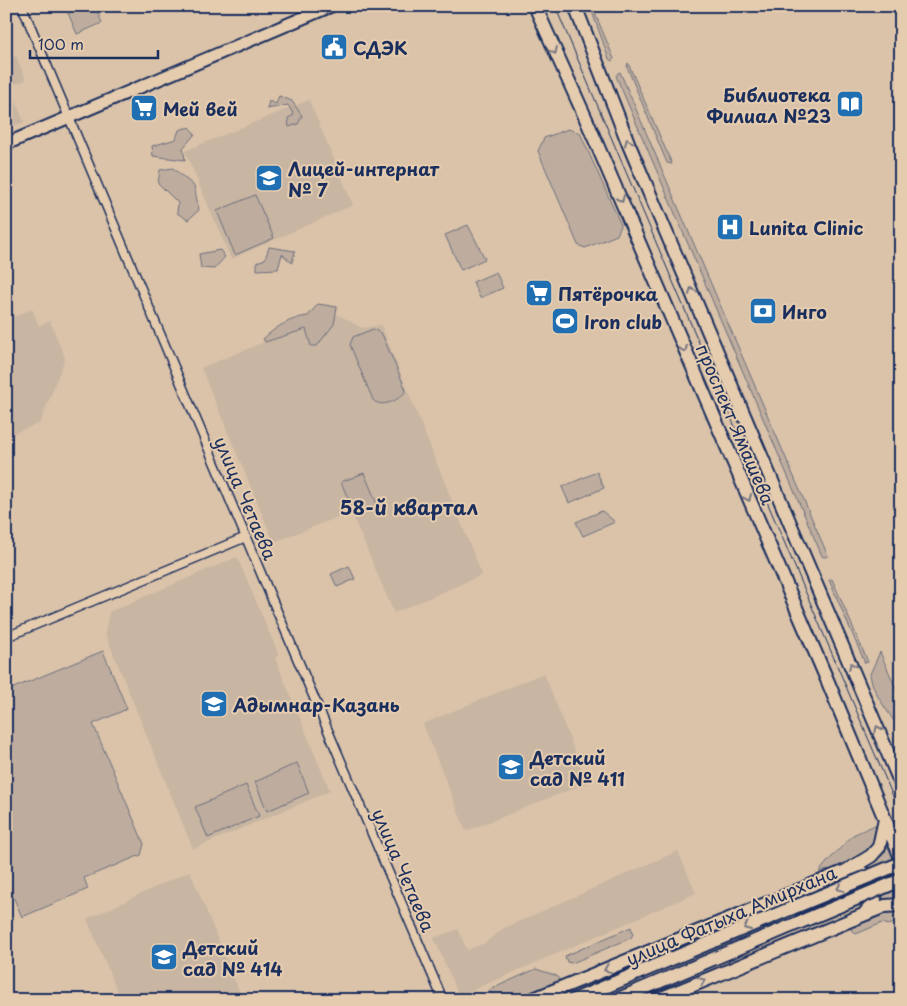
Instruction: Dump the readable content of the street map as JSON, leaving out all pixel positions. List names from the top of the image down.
{
  "streets": {
    "main road": ["проспект Ямашева", "улица Фатыха Амирхана"],
    "street": ["улица Четаева"]
  },
  "districts": ["58-й квартал"],
  "places": {
    "public building": ["СДЭК"],
    "library": ["Библиотека Филиал №23"],
    "supermarket": ["Мей вей", "Пятёрочка"],
    "school or university": [
      "Лицей-интернат № 7",
      "Адымнар-Казань",
      "Детский сад № 411",
      "Детский сад № 414"
    ],
    "hospital": ["Lunita Clinic"],
    "bank": ["Инго"],
    "sports": ["Iron club"]
  },
  "scale_bar": "100 m"
}
